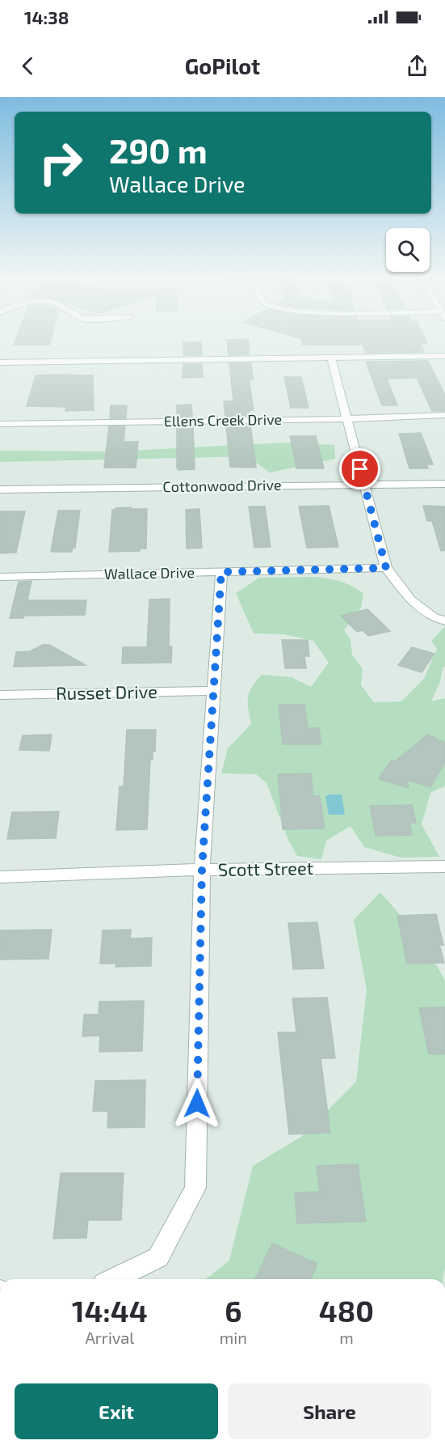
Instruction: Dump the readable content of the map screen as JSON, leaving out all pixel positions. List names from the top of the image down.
{
  "streets": {
    "street": [
      "Ellens Creek Drive",
      "Cottonwood Drive",
      "Wallace Drive",
      "Russet Drive",
      "Scott Street"
    ]
  },
  "page": {
    "status": "14:38",
    "header": "GoPilot",
    "turn": ["290 m", "Wallace Drive"],
    "eta": [
      "14:44",
      "Arrival",
      "6",
      "min",
      "480",
      "m"
    ],
    "buttons": ["Exit", "Share"]
  }
}
